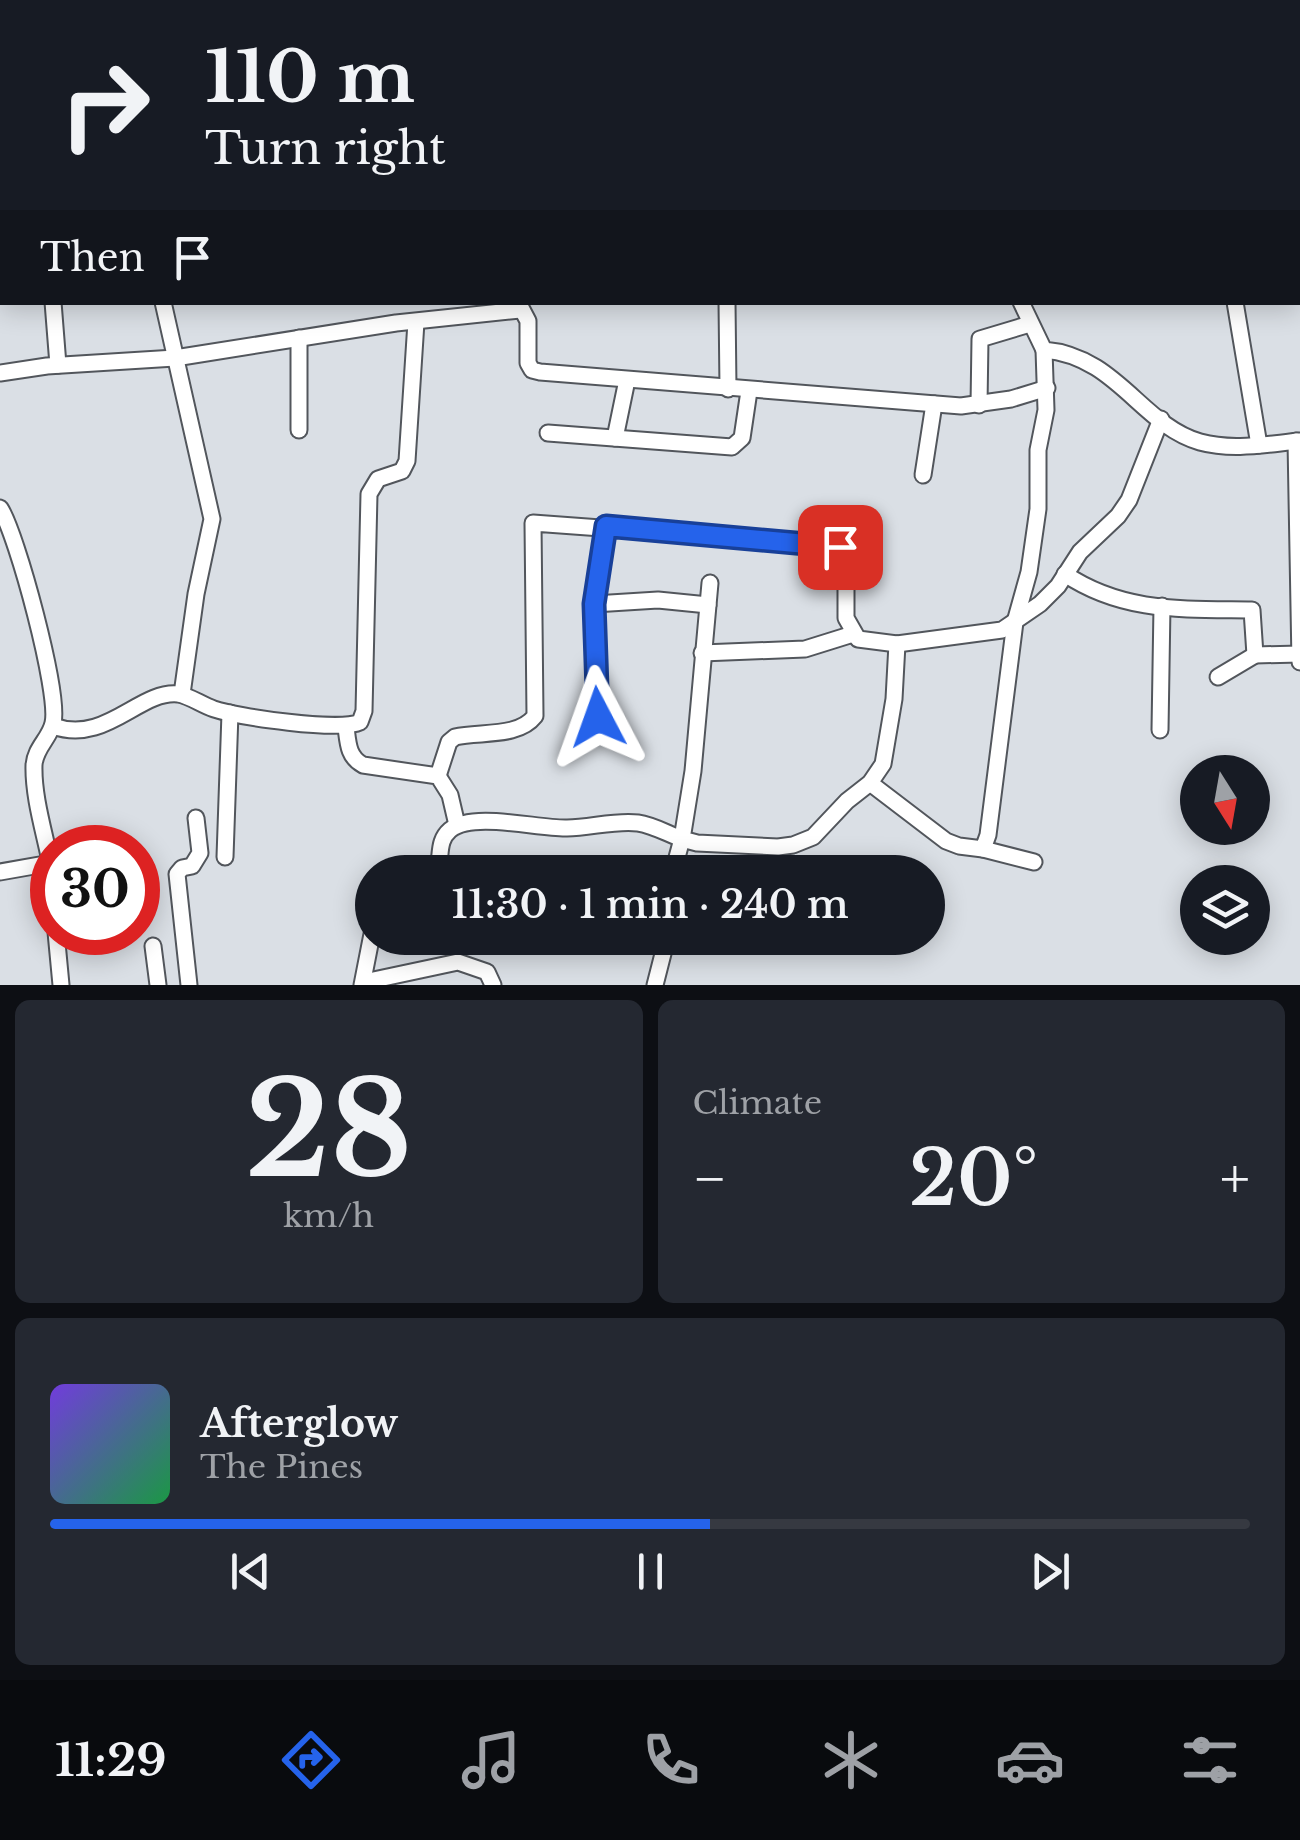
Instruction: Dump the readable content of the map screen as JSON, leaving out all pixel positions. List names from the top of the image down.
{
  "north": "bottom",
  "page": {
    "turn": ["110 m", "Turn right"],
    "then": "Then",
    "limit": "30",
    "trip": "11:30 · 1 min · 240 m",
    "tile": [
      ["28", "km/h"],
      "Climate"
    ],
    "heat": ["−", "20°", "+"],
    "song": ["Afterglow", "The Pines"],
    "tabs": "11:29"
  }
}
